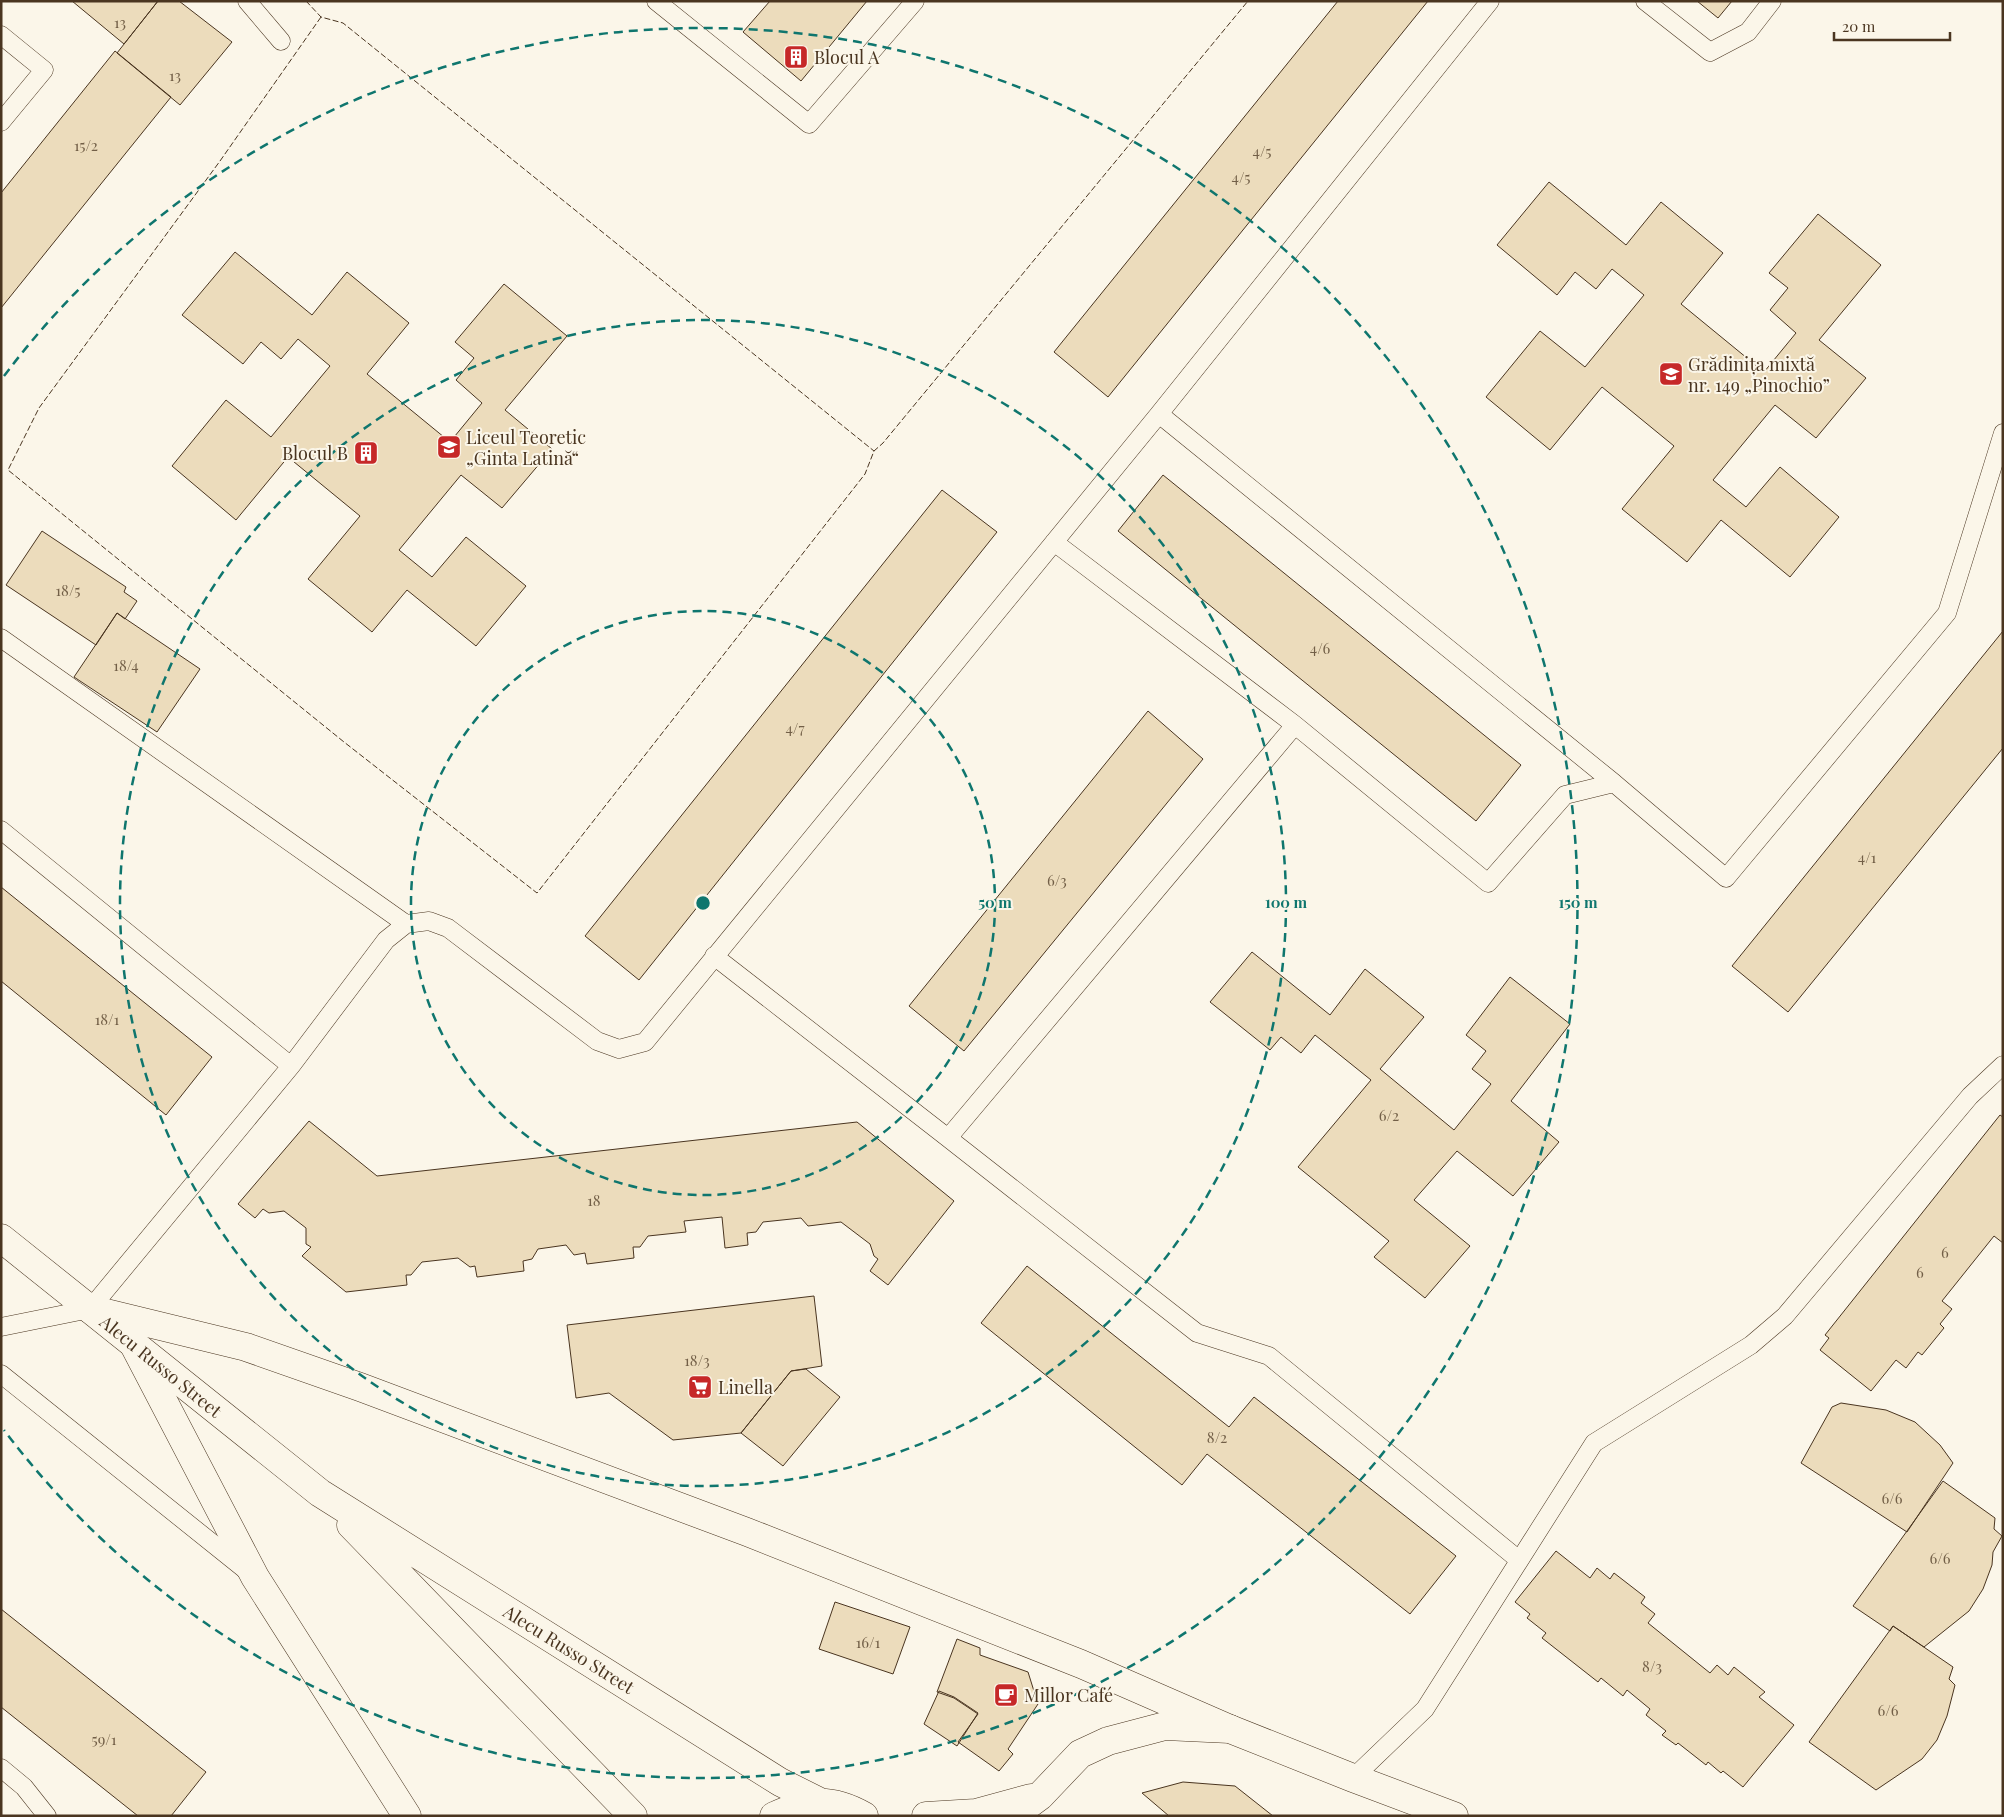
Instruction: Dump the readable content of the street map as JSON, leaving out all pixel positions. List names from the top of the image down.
{
  "streets": {
    "main road": ["Alecu Russo Street"]
  },
  "places": {
    "building": ["Blocul A", "Blocul B"],
    "school or university": ["Grădinița mixtă nr. 149 „Pinochio”", "Liceul Teoretic „Ginta Latină“"],
    "supermarket": ["Linella"],
    "cafe": ["Millor Café"]
  },
  "house_numbers": [
    "13",
    "13",
    "15/2",
    "4/5",
    "4/5",
    "18/5",
    "4/6",
    "18/4",
    "4/7",
    "4/1",
    "6/3",
    "18/1",
    "6/2",
    "18",
    "6",
    "6",
    "18/3",
    "8/2",
    "6/6",
    "6/6",
    "16/1",
    "8/3",
    "6/6",
    "59/1"
  ],
  "scale_bar": "20 m",
  "rings": ["50 m", "100 m", "150 m"]
}
